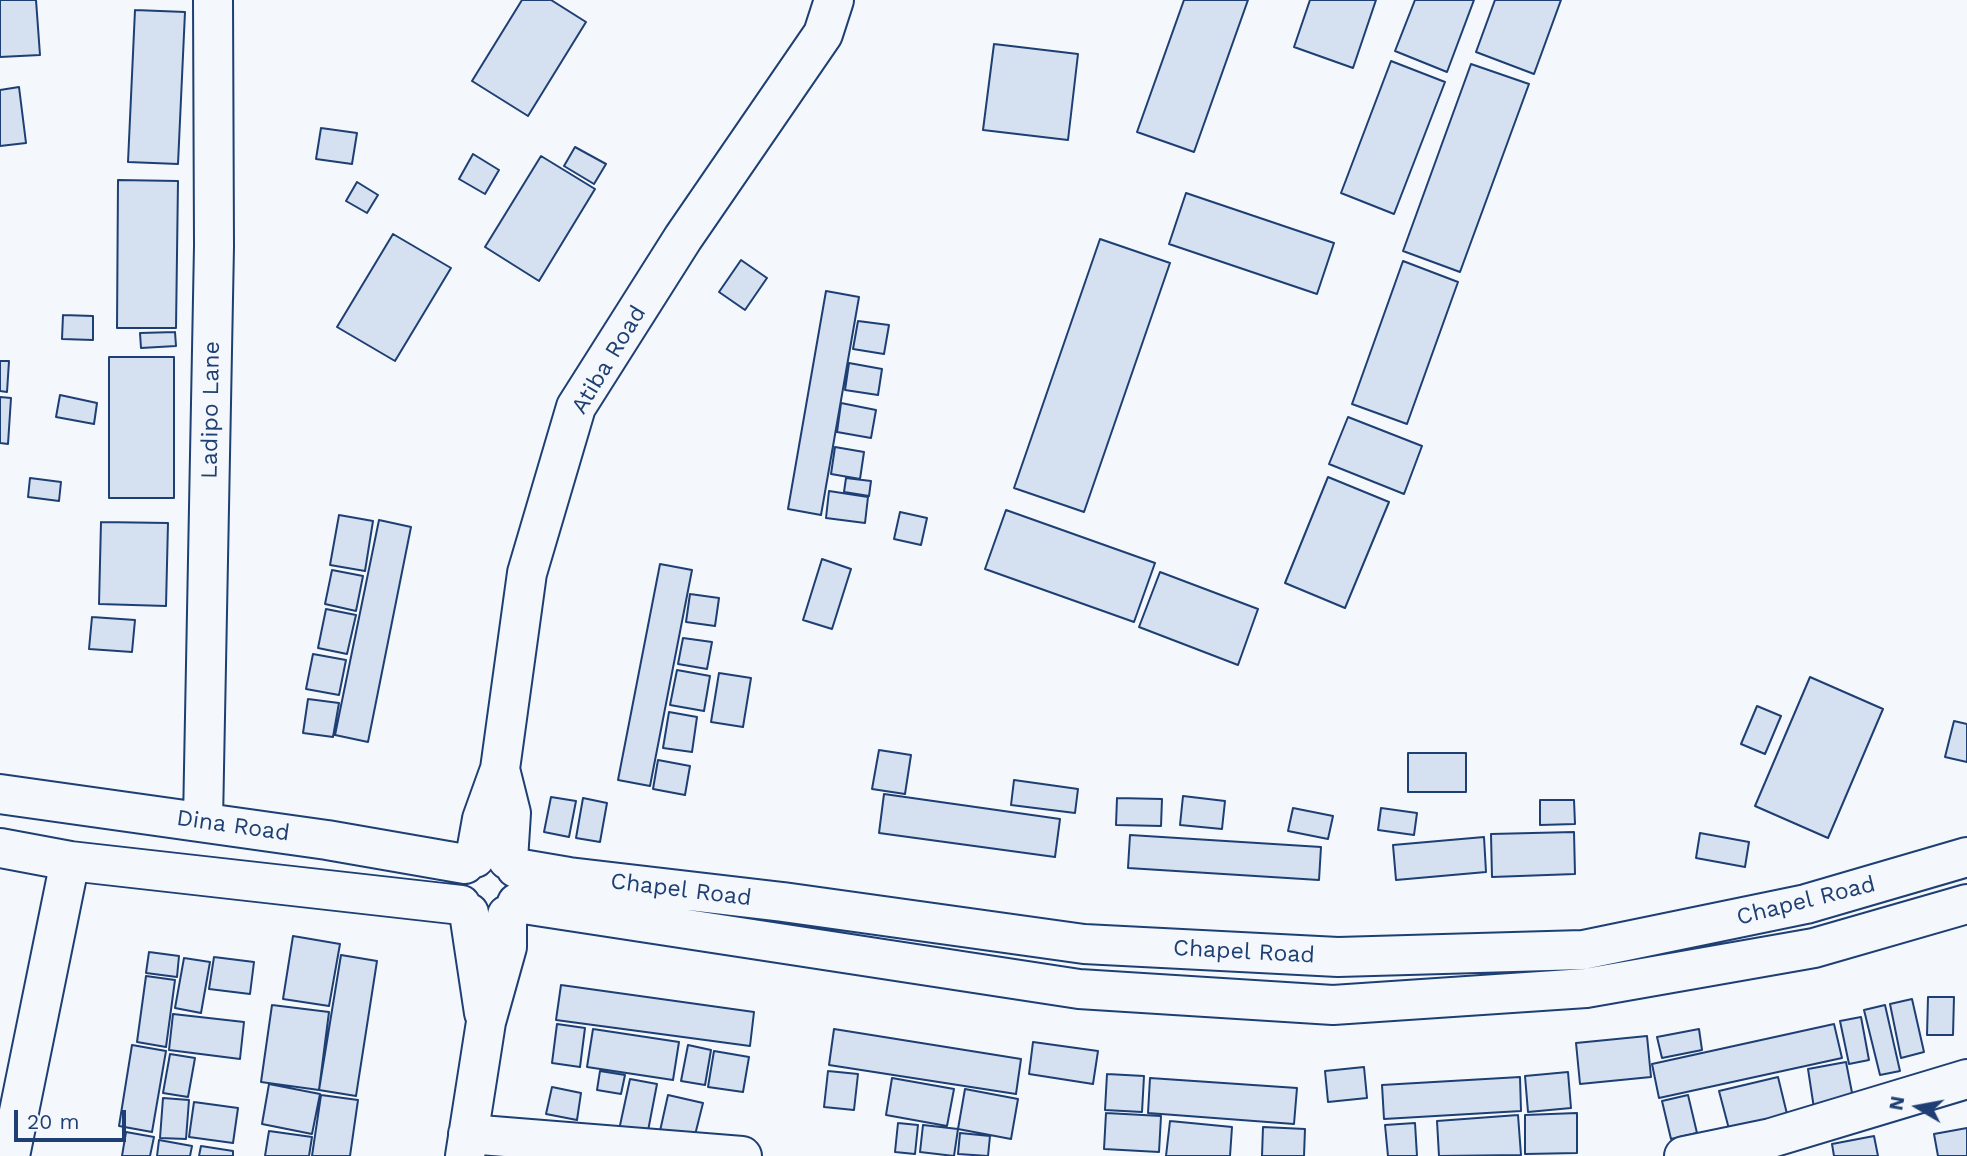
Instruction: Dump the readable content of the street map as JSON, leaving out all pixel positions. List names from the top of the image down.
{
  "streets": {
    "street": [
      "Atiba Road",
      "Ladipo Lane",
      "Dina Road",
      "Chapel Road"
    ]
  },
  "crossings": [
    ["Atiba Road", "Dina Road"],
    ["Atiba Road", "Chapel Road"],
    ["Ladipo Lane", "Dina Road"],
    ["Dina Road", "Chapel Road"]
  ],
  "scale_bar": "20 m",
  "north": "left"
}
